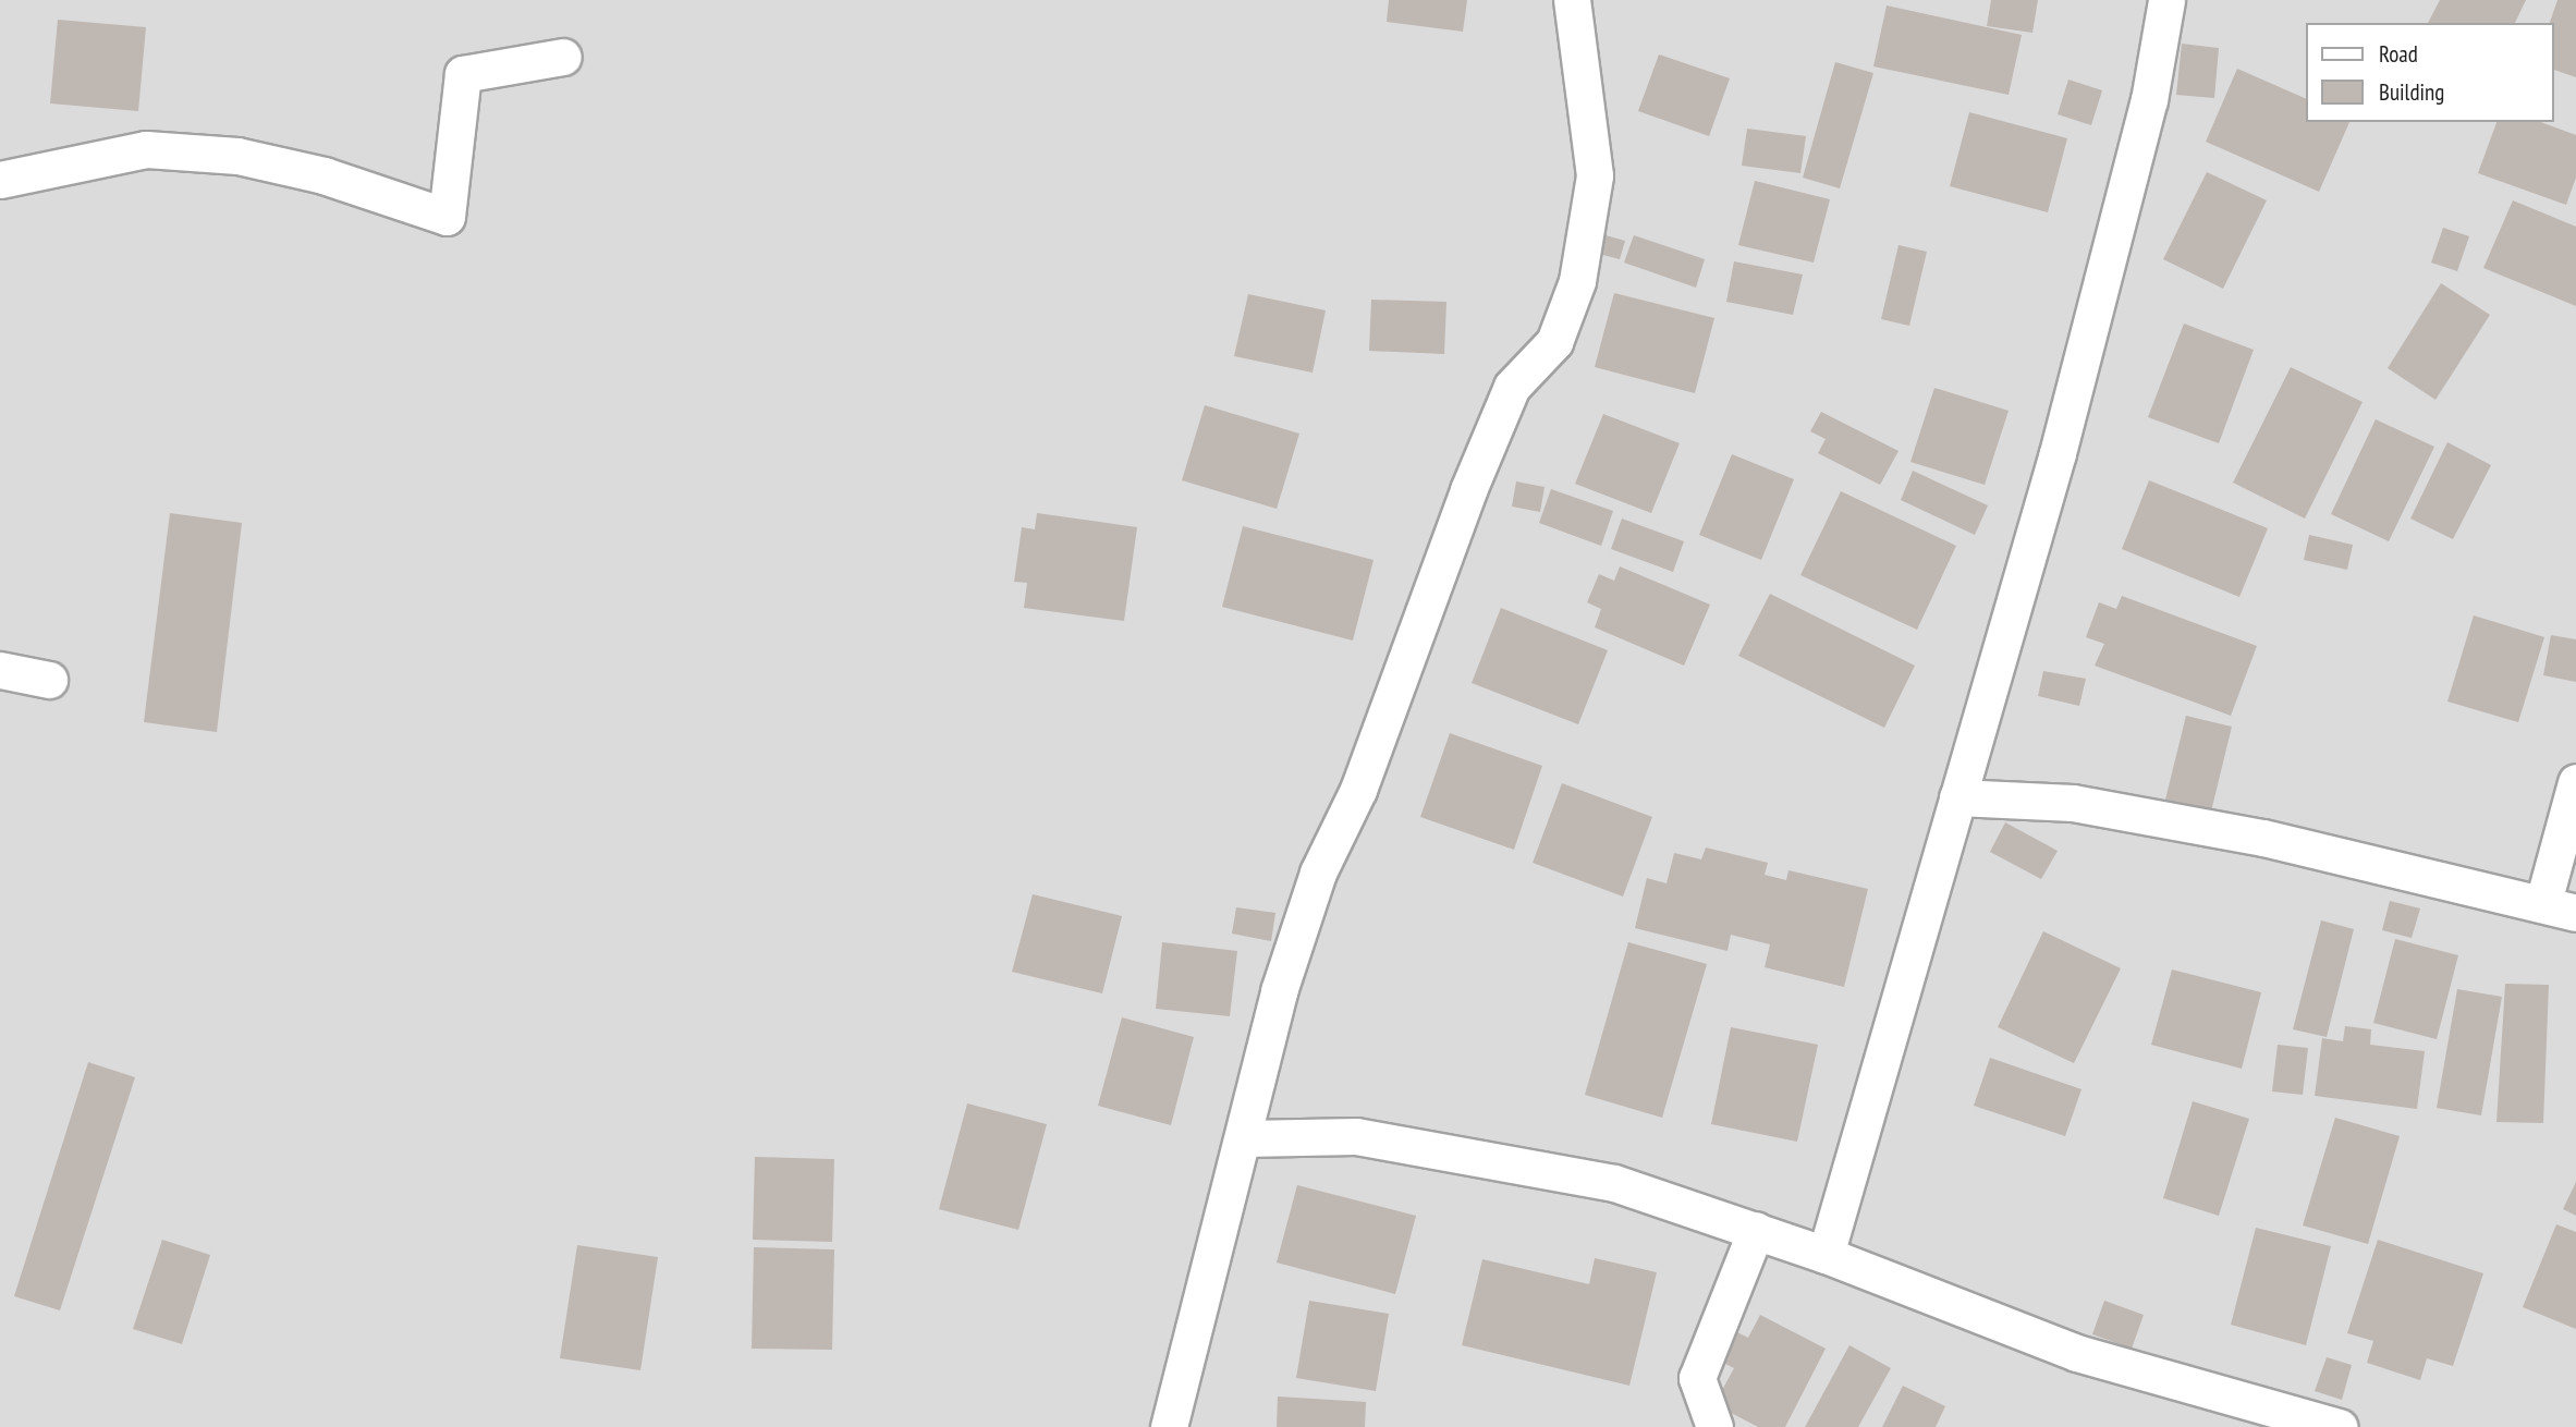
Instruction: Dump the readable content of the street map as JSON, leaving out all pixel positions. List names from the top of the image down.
{
  "legend": ["Road", "Building"]
}
